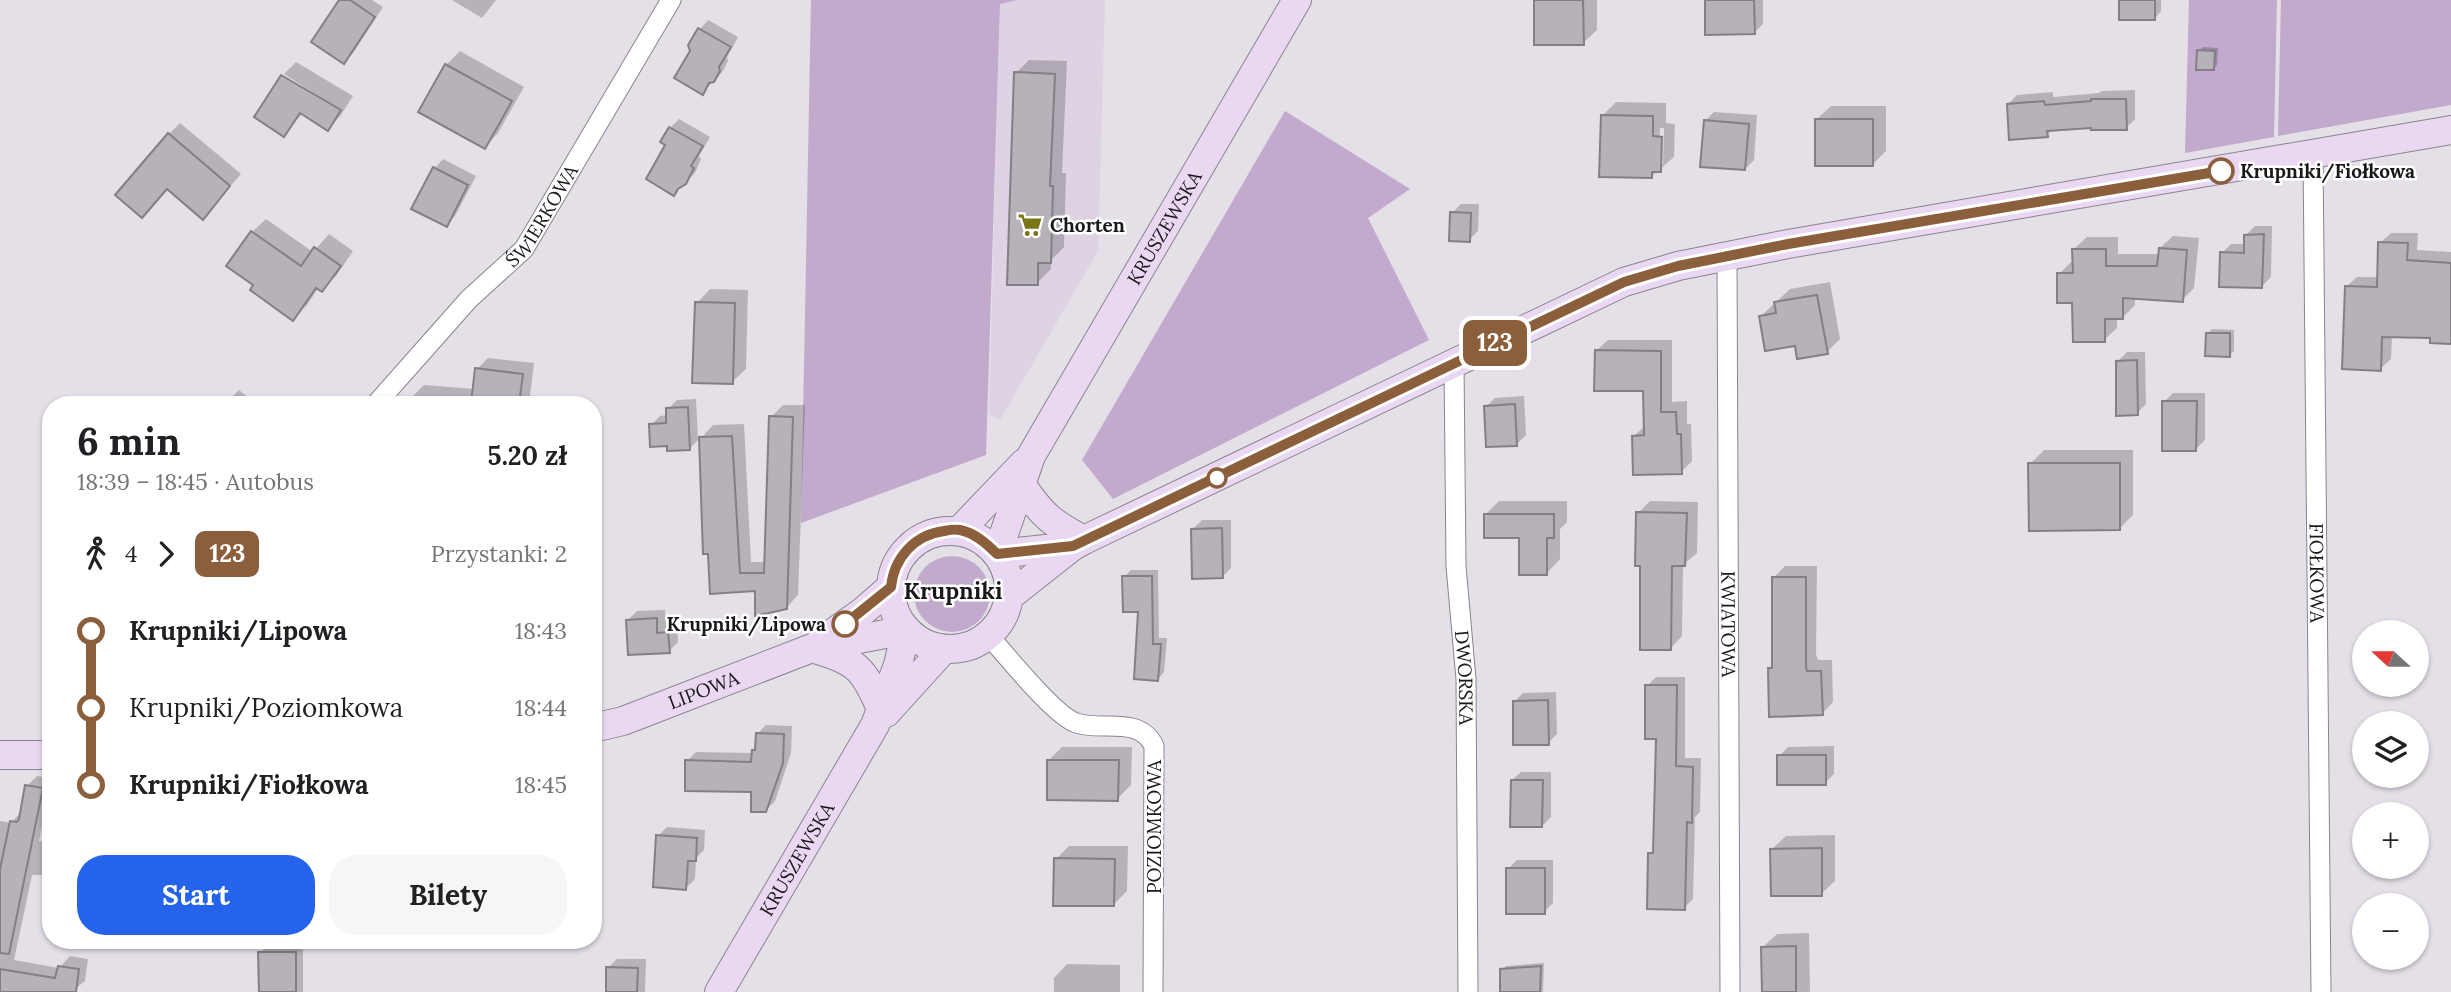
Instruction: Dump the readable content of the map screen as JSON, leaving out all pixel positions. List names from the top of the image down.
{
  "streets": {
    "street": [
      "ŚWIERKOWA",
      "KRUSZEWSKA",
      "FIOŁKOWA",
      "KWIATOWA",
      "DWORSKA",
      "LIPOWA",
      "POZIOMKOWA"
    ]
  },
  "crossings": [
    ["KRUSZEWSKA", "LIPOWA"],
    ["KRUSZEWSKA", "POZIOMKOWA"],
    ["LIPOWA", "POZIOMKOWA"]
  ],
  "districts": ["Krupniki"],
  "places": {
    "other": ["Krupniki/Fiołkowa", "Krupniki/Lipowa"],
    "supermarket": ["Chorten"]
  },
  "lines": ["bus line 123"],
  "north": "left",
  "page": {
    "on_map": "123",
    "heading": ["6 min", "18:39 – 18:45 · Autobus", "5.20 zł"],
    "legs": ["4", "123", "Przystanki: 2"],
    "list": [
      {
        "name": "Krupniki/Lipowa",
        "value": "18:43"
      },
      {
        "name": "Krupniki/Poziomkowa",
        "value": "18:44"
      },
      {
        "name": "Krupniki/Fiołkowa",
        "value": "18:45"
      }
    ],
    "map_buttons": ["+", "−"],
    "buttons": ["Start", "Bilety"]
  }
}
